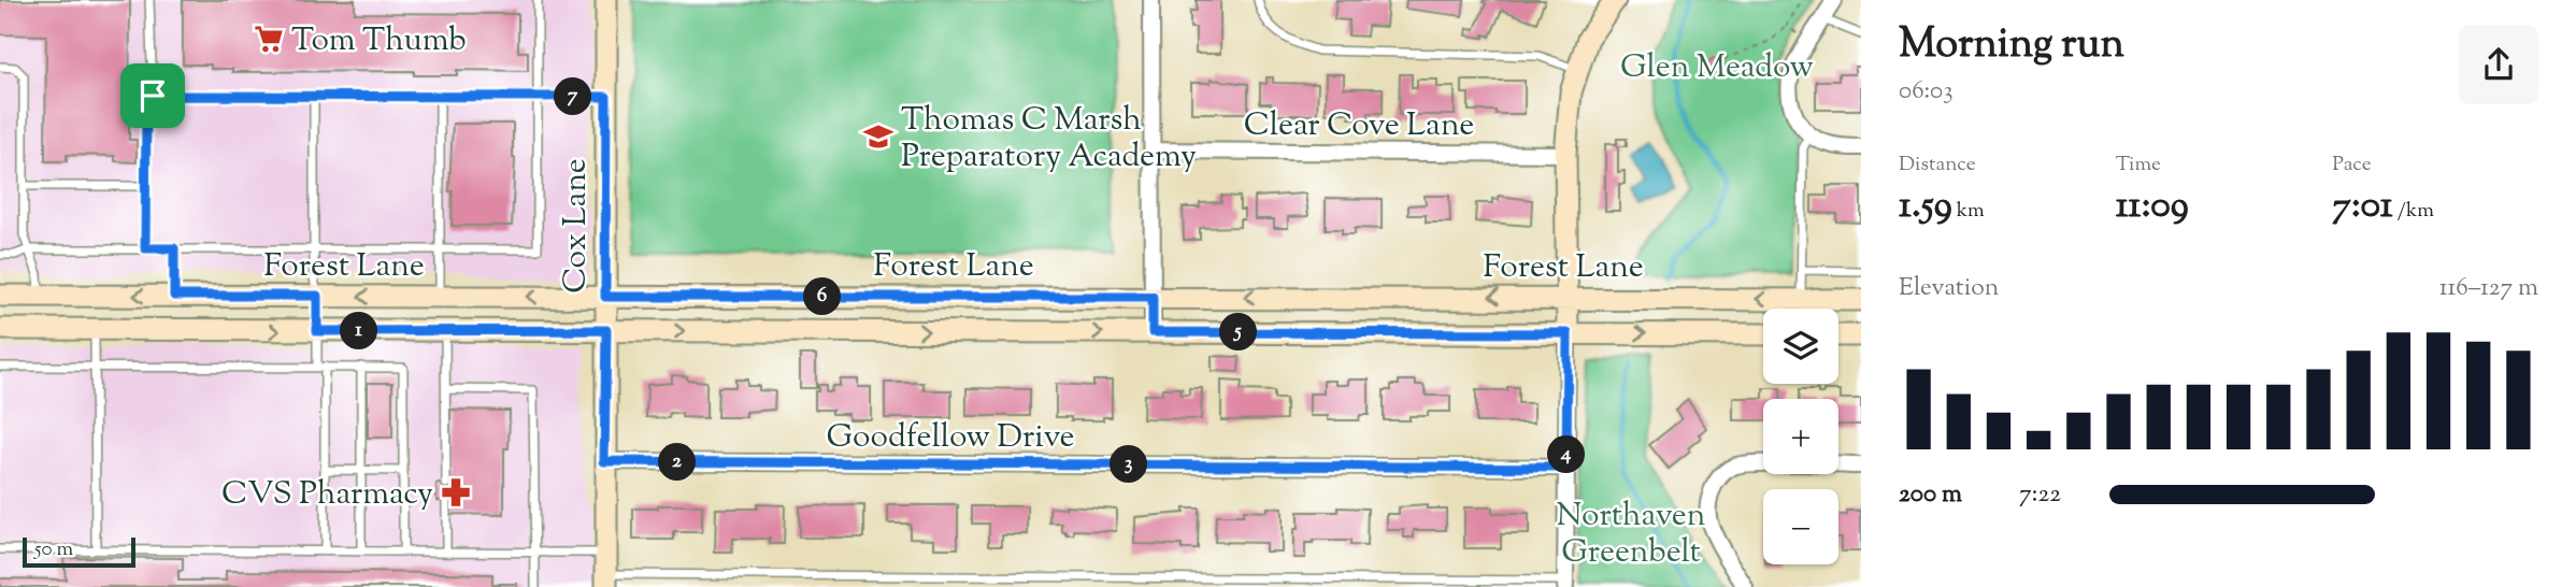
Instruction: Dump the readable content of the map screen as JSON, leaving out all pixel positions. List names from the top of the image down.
{
  "streets": {
    "main road": ["Cox Lane", "Forest Lane"],
    "street": ["Clear Cove Lane", "Goodfellow Drive"]
  },
  "crossings": [
    ["Cox Lane", "Forest Lane"],
    ["Cox Lane", "Goodfellow Drive"]
  ],
  "parks": ["Glen Meadow", "Northaven Greenbelt"],
  "places": {
    "supermarket": ["Tom Thumb"],
    "school or university": ["Thomas C Marsh Preparatory Academy"],
    "pharmacy": ["CVS Pharmacy"]
  },
  "scale_bar": "50 m",
  "page": {
    "heading": ["Morning run", "06:03"],
    "pins": [
      "7",
      "6",
      "1",
      "5",
      "4",
      "2",
      "3"
    ],
    "stats": [
      ["Distance", "1.59 km"],
      ["Time", "11:09"],
      ["Pace", "7:01 /km"]
    ],
    "chart": ["Elevation", "116–127 m"],
    "map_buttons": ["+", "−"],
    "list": [
      {
        "name": "200 m",
        "note": "7:22"
      }
    ],
    "scale": "50 m"
  }
}
